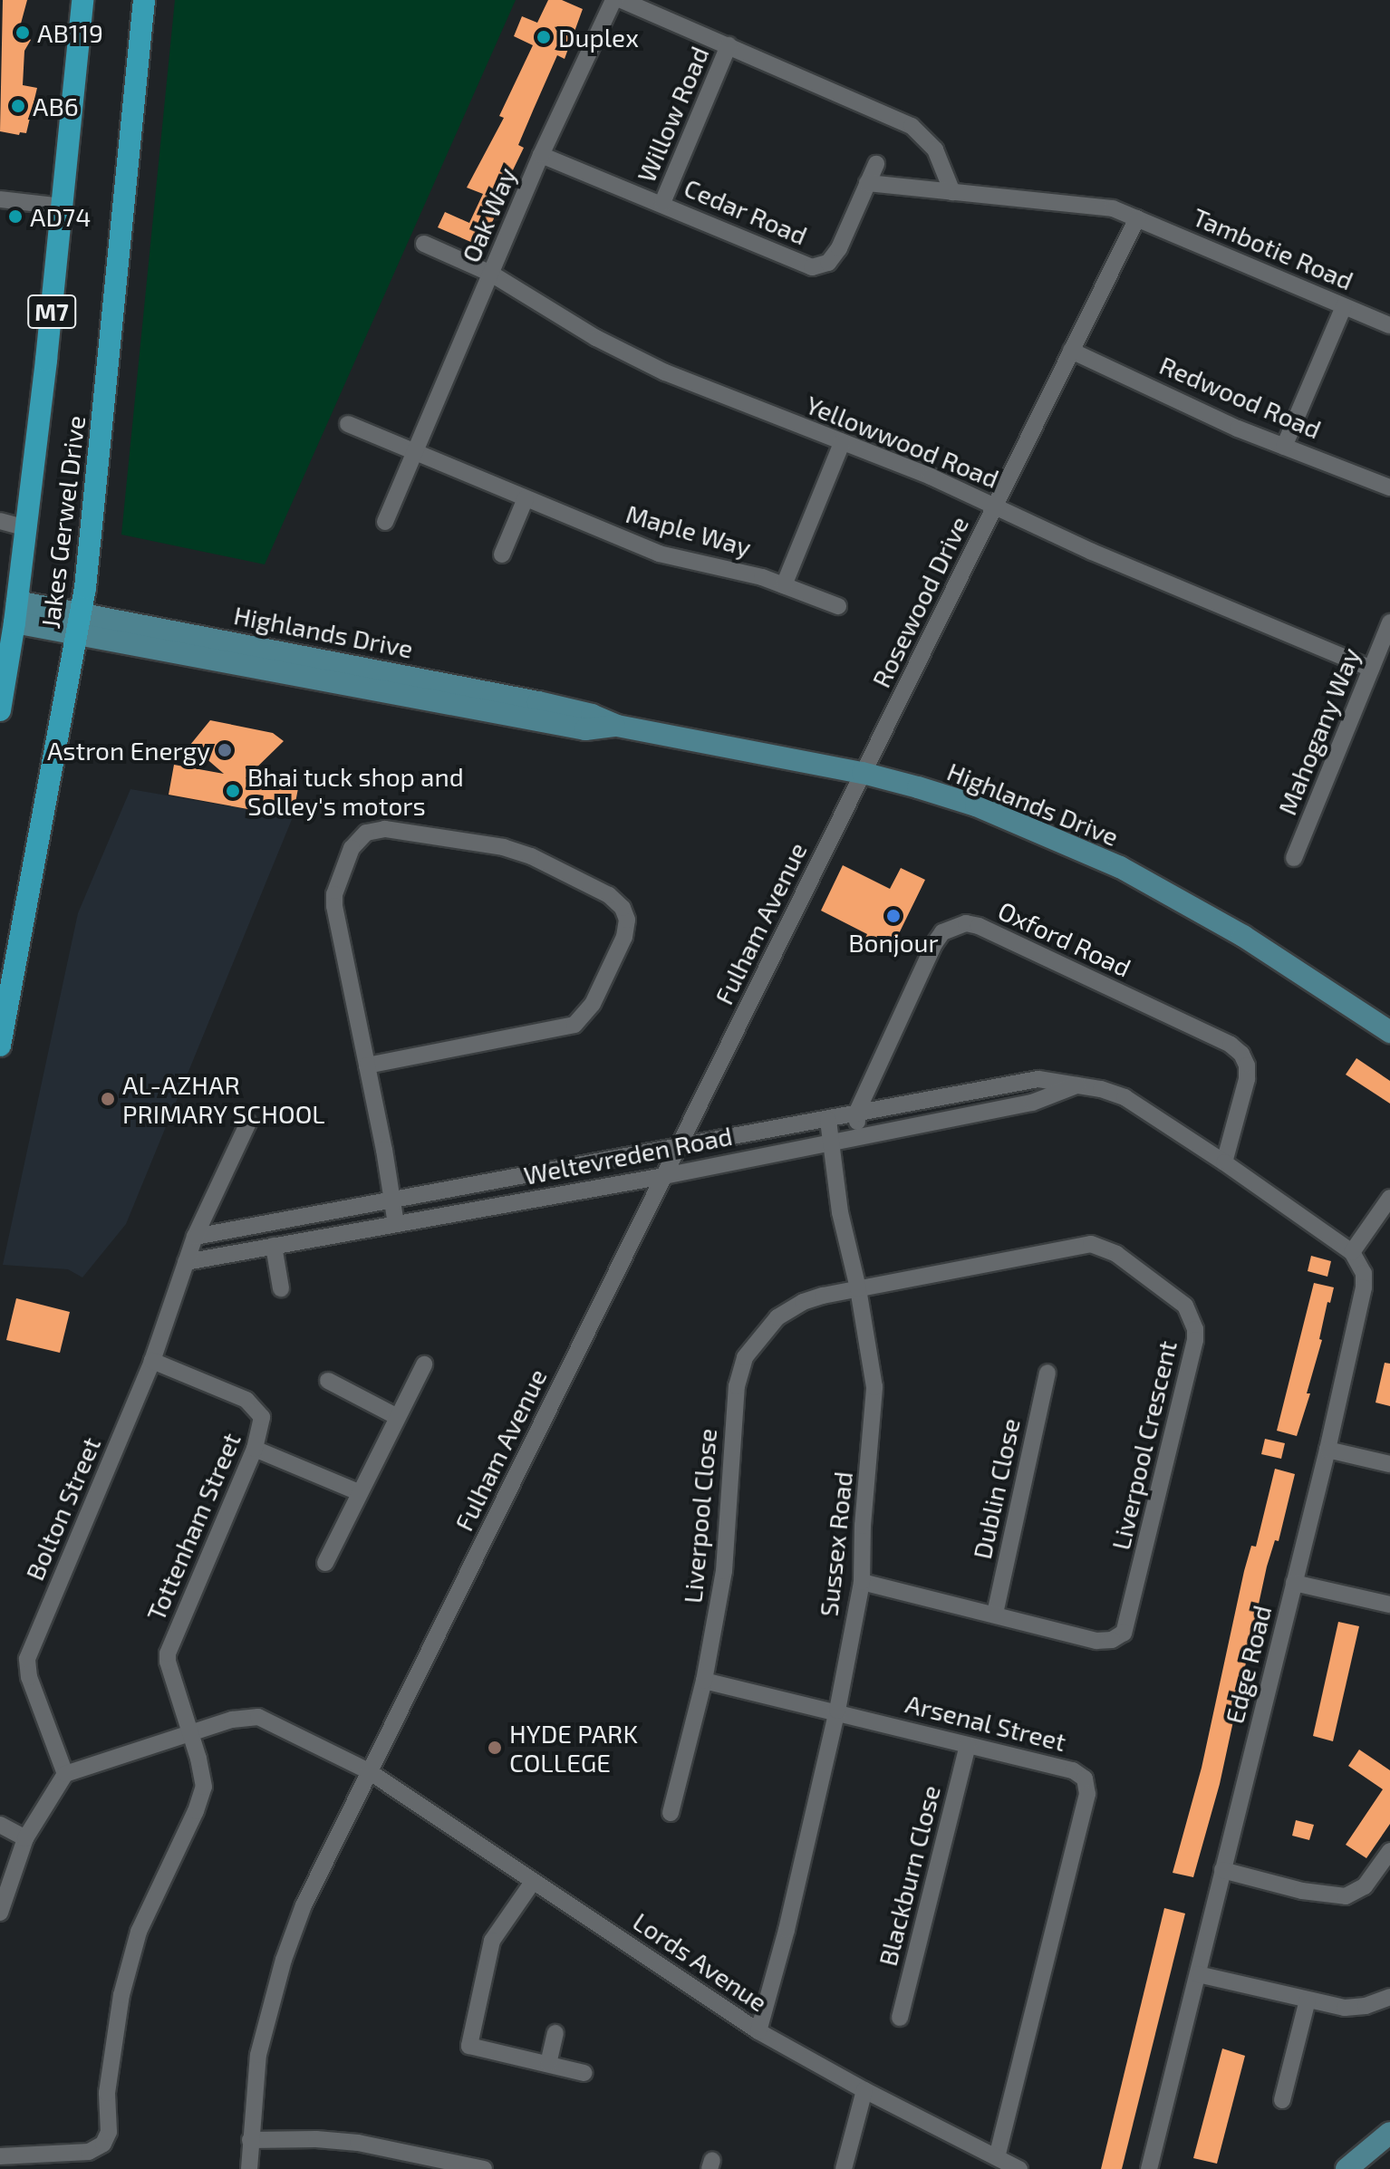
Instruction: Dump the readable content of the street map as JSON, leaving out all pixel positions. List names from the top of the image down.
{
  "streets": {
    "main road": ["M7", "Jakes Gerwel Drive", "Highlands Drive"],
    "street": [
      "Willow Road",
      "Cedar Road",
      "Oak Way",
      "Tambotie Road",
      "Redwood Road",
      "Yellowwood Road",
      "Maple Way",
      "Rosewood Drive",
      "Mahogany Way",
      "Fulham Avenue",
      "Oxford Road",
      "Weltevreden Road",
      "Liverpool Crescent",
      "Dublin Close",
      "Bolton Street",
      "Liverpool Close",
      "Tottenham Street",
      "Sussex Road",
      "Edge Road",
      "Arsenal Street",
      "Blackburn Close",
      "Lords Avenue"
    ]
  },
  "crossings": [
    ["Willow Road", "Cedar Road"],
    ["Cedar Road", "Oak Way"],
    ["Cedar Road", "Tambotie Road"],
    ["Oak Way", "Yellowwood Road"],
    ["Oak Way", "Maple Way"],
    ["Tambotie Road", "Rosewood Drive"],
    ["Redwood Road", "Rosewood Drive"],
    ["Yellowwood Road", "Rosewood Drive"],
    ["Yellowwood Road", "Mahogany Way"],
    ["Jakes Gerwel Drive", "Highlands Drive"],
    ["Rosewood Drive", "Highlands Drive"],
    ["Rosewood Drive", "Fulham Avenue"],
    ["Highlands Drive", "Fulham Avenue"],
    ["Fulham Avenue", "Weltevreden Road"],
    ["Fulham Avenue", "Lords Avenue"],
    ["Oxford Road", "Weltevreden Road"],
    ["Weltevreden Road", "Bolton Street"],
    ["Weltevreden Road", "Sussex Road"],
    ["Weltevreden Road", "Edge Road"],
    ["Liverpool Crescent", "Dublin Close"],
    ["Liverpool Crescent", "Liverpool Close"],
    ["Liverpool Crescent", "Sussex Road"],
    ["Bolton Street", "Tottenham Street"],
    ["Bolton Street", "Lords Avenue"],
    ["Liverpool Close", "Sussex Road"],
    ["Liverpool Close", "Arsenal Street"],
    ["Tottenham Street", "Lords Avenue"],
    ["Sussex Road", "Arsenal Street"],
    ["Sussex Road", "Lords Avenue"],
    ["Arsenal Street", "Blackburn Close"],
    ["Arsenal Street", "Lords Avenue"]
  ],
  "places": [
    "AB119",
    "Duplex",
    "AB6",
    "AD74",
    "Astron Energy",
    "Bhai tuck shop and Solley's motors",
    "Bonjour",
    "AL-AZHAR PRIMARY SCHOOL",
    "HYDE PARK COLLEGE"
  ]
}
